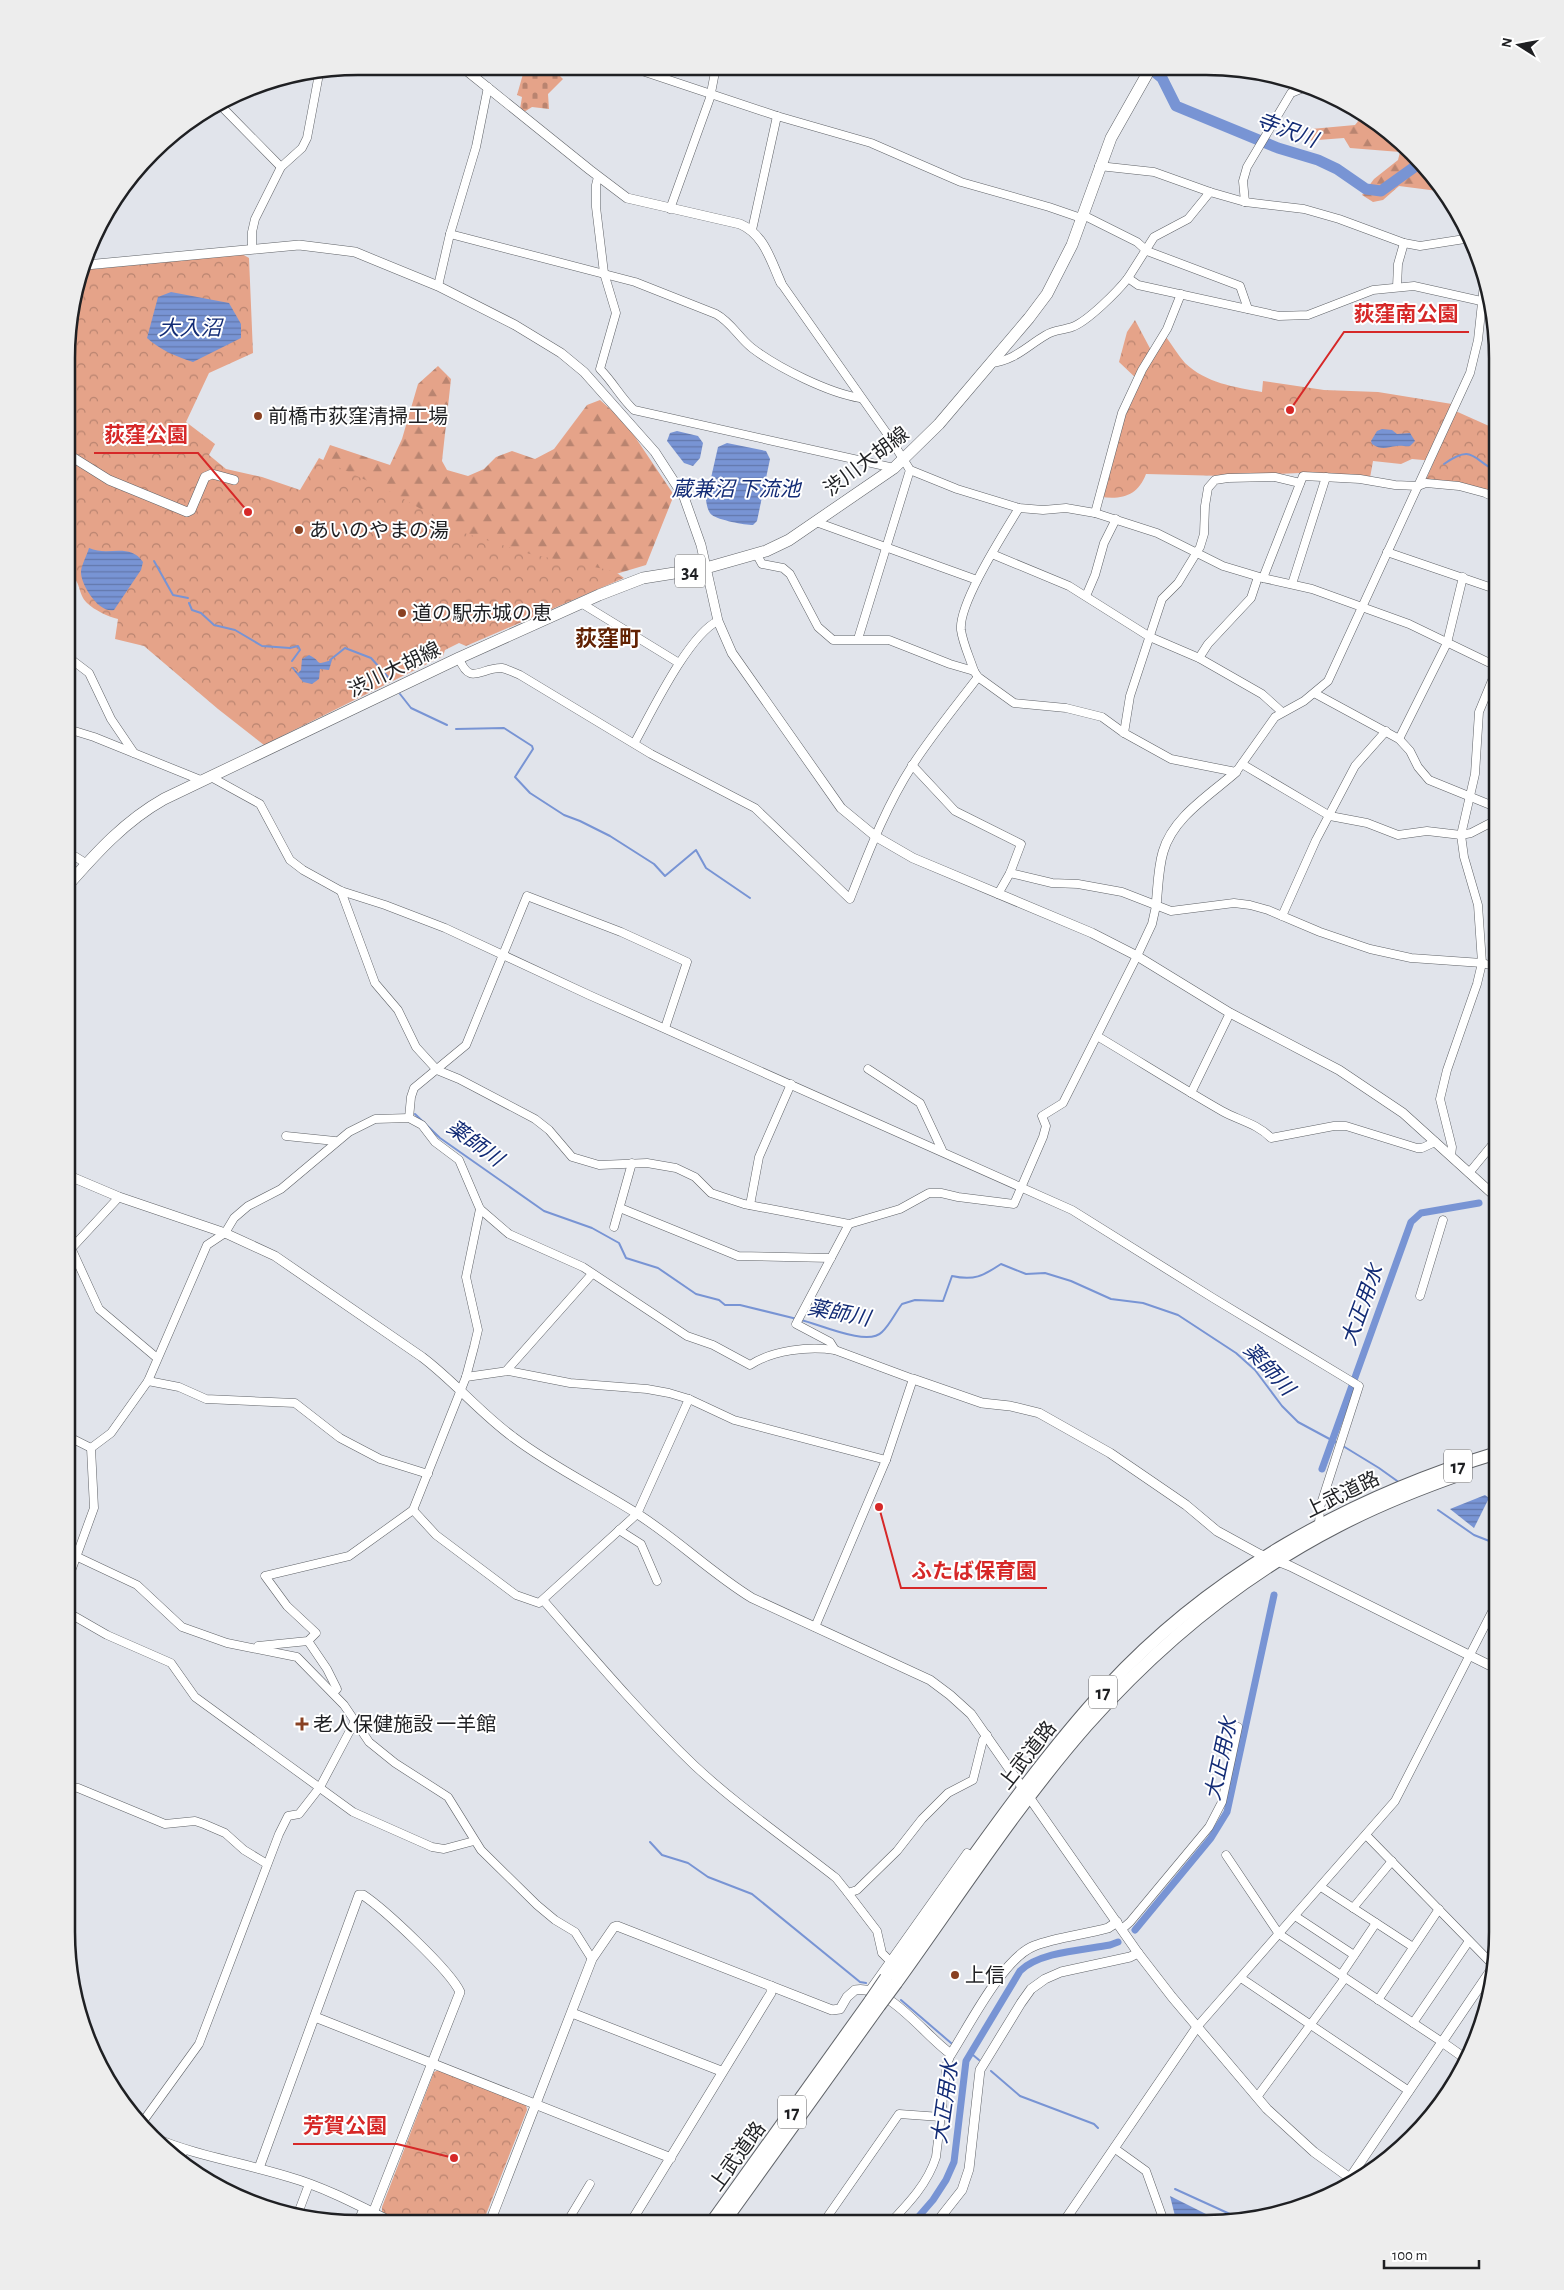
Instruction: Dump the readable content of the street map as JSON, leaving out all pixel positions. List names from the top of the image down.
{
  "streets": {
    "highway": ["17", "上武道路"],
    "main road": ["渋川大胡線", "34"]
  },
  "districts": ["荻窪町"],
  "water": [
    "寺沢川",
    "大入沼",
    "蔵兼沼 下流池",
    "薬師川",
    "大正用水"
  ],
  "places": {
    "other": [
      "荻窪南公園",
      "前橋市荻窪清掃工場",
      "荻窪公園",
      "あいのやまの湯",
      "道の駅赤城の恵",
      "ふたば保育園",
      "上信",
      "芳賀公園"
    ],
    "health": ["老人保健施設 一羊館"]
  },
  "scale_bar": "100 m",
  "north": "left"
}
